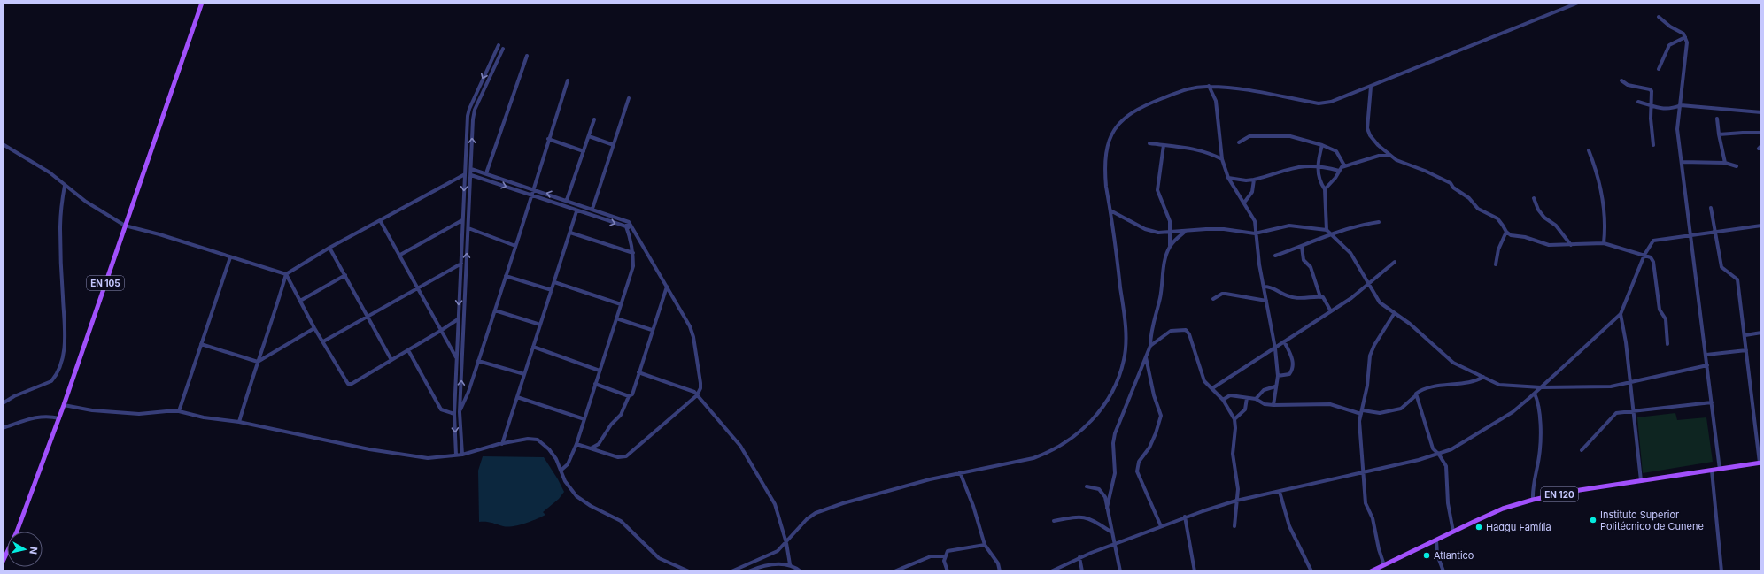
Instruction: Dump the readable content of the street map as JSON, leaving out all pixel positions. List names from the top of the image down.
{
  "streets": {
    "main road": ["EN 105", "EN 120"]
  },
  "places": ["Instituto Superior Politécnico de Cunene", "Hadgu Família", "Atlantico"],
  "north": "right"
}
